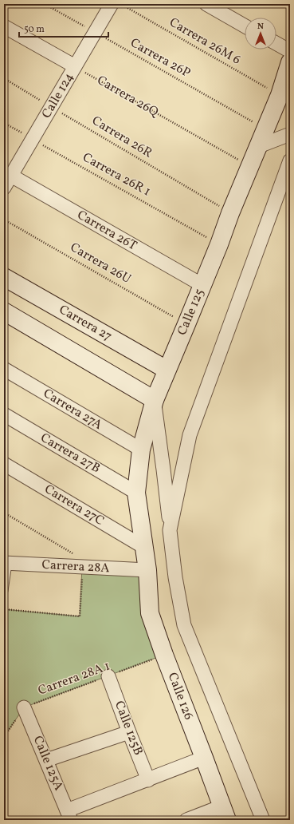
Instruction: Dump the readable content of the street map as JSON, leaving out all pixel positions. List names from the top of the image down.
{
  "streets": {
    "street": [
      "Calle 124",
      "Carrera 26T",
      "Calle 125",
      "Carrera 27",
      "Carrera 27A",
      "Carrera 27B",
      "Carrera 27C",
      "Carrera 28A",
      "Calle 126",
      "Calle 125B",
      "Calle 125A"
    ],
    "path": [
      "Carrera 26M 6",
      "Carrera 26P",
      "Carrera 26Q",
      "Carrera 26R",
      "Carrera 26R 1",
      "Carrera 26U",
      "Carrera 28A 1"
    ]
  },
  "crossings": [
    ["Carrera 26M 6", "Calle 125"],
    ["Carrera 26P", "Calle 124"],
    ["Carrera 26P", "Calle 125"],
    ["Calle 124", "Carrera 26Q"],
    ["Calle 124", "Carrera 26R"],
    ["Calle 124", "Carrera 26R 1"],
    ["Calle 124", "Carrera 26T"],
    ["Carrera 26Q", "Calle 125"],
    ["Carrera 26R", "Calle 125"],
    ["Carrera 26R 1", "Calle 125"],
    ["Carrera 26T", "Calle 125"],
    ["Carrera 26U", "Calle 125"],
    ["Calle 125", "Carrera 27"],
    ["Calle 125", "Carrera 27A"],
    ["Calle 125", "Carrera 27B"],
    ["Calle 125", "Carrera 27C"],
    ["Calle 125", "Carrera 28A"],
    ["Calle 125", "Calle 126"],
    ["Carrera 28A", "Calle 126"],
    ["Carrera 28A 1", "Calle 126"],
    ["Carrera 28A 1", "Calle 125B"],
    ["Carrera 28A 1", "Calle 125A"]
  ],
  "scale_bar": "50 m",
  "north": "top"
}
